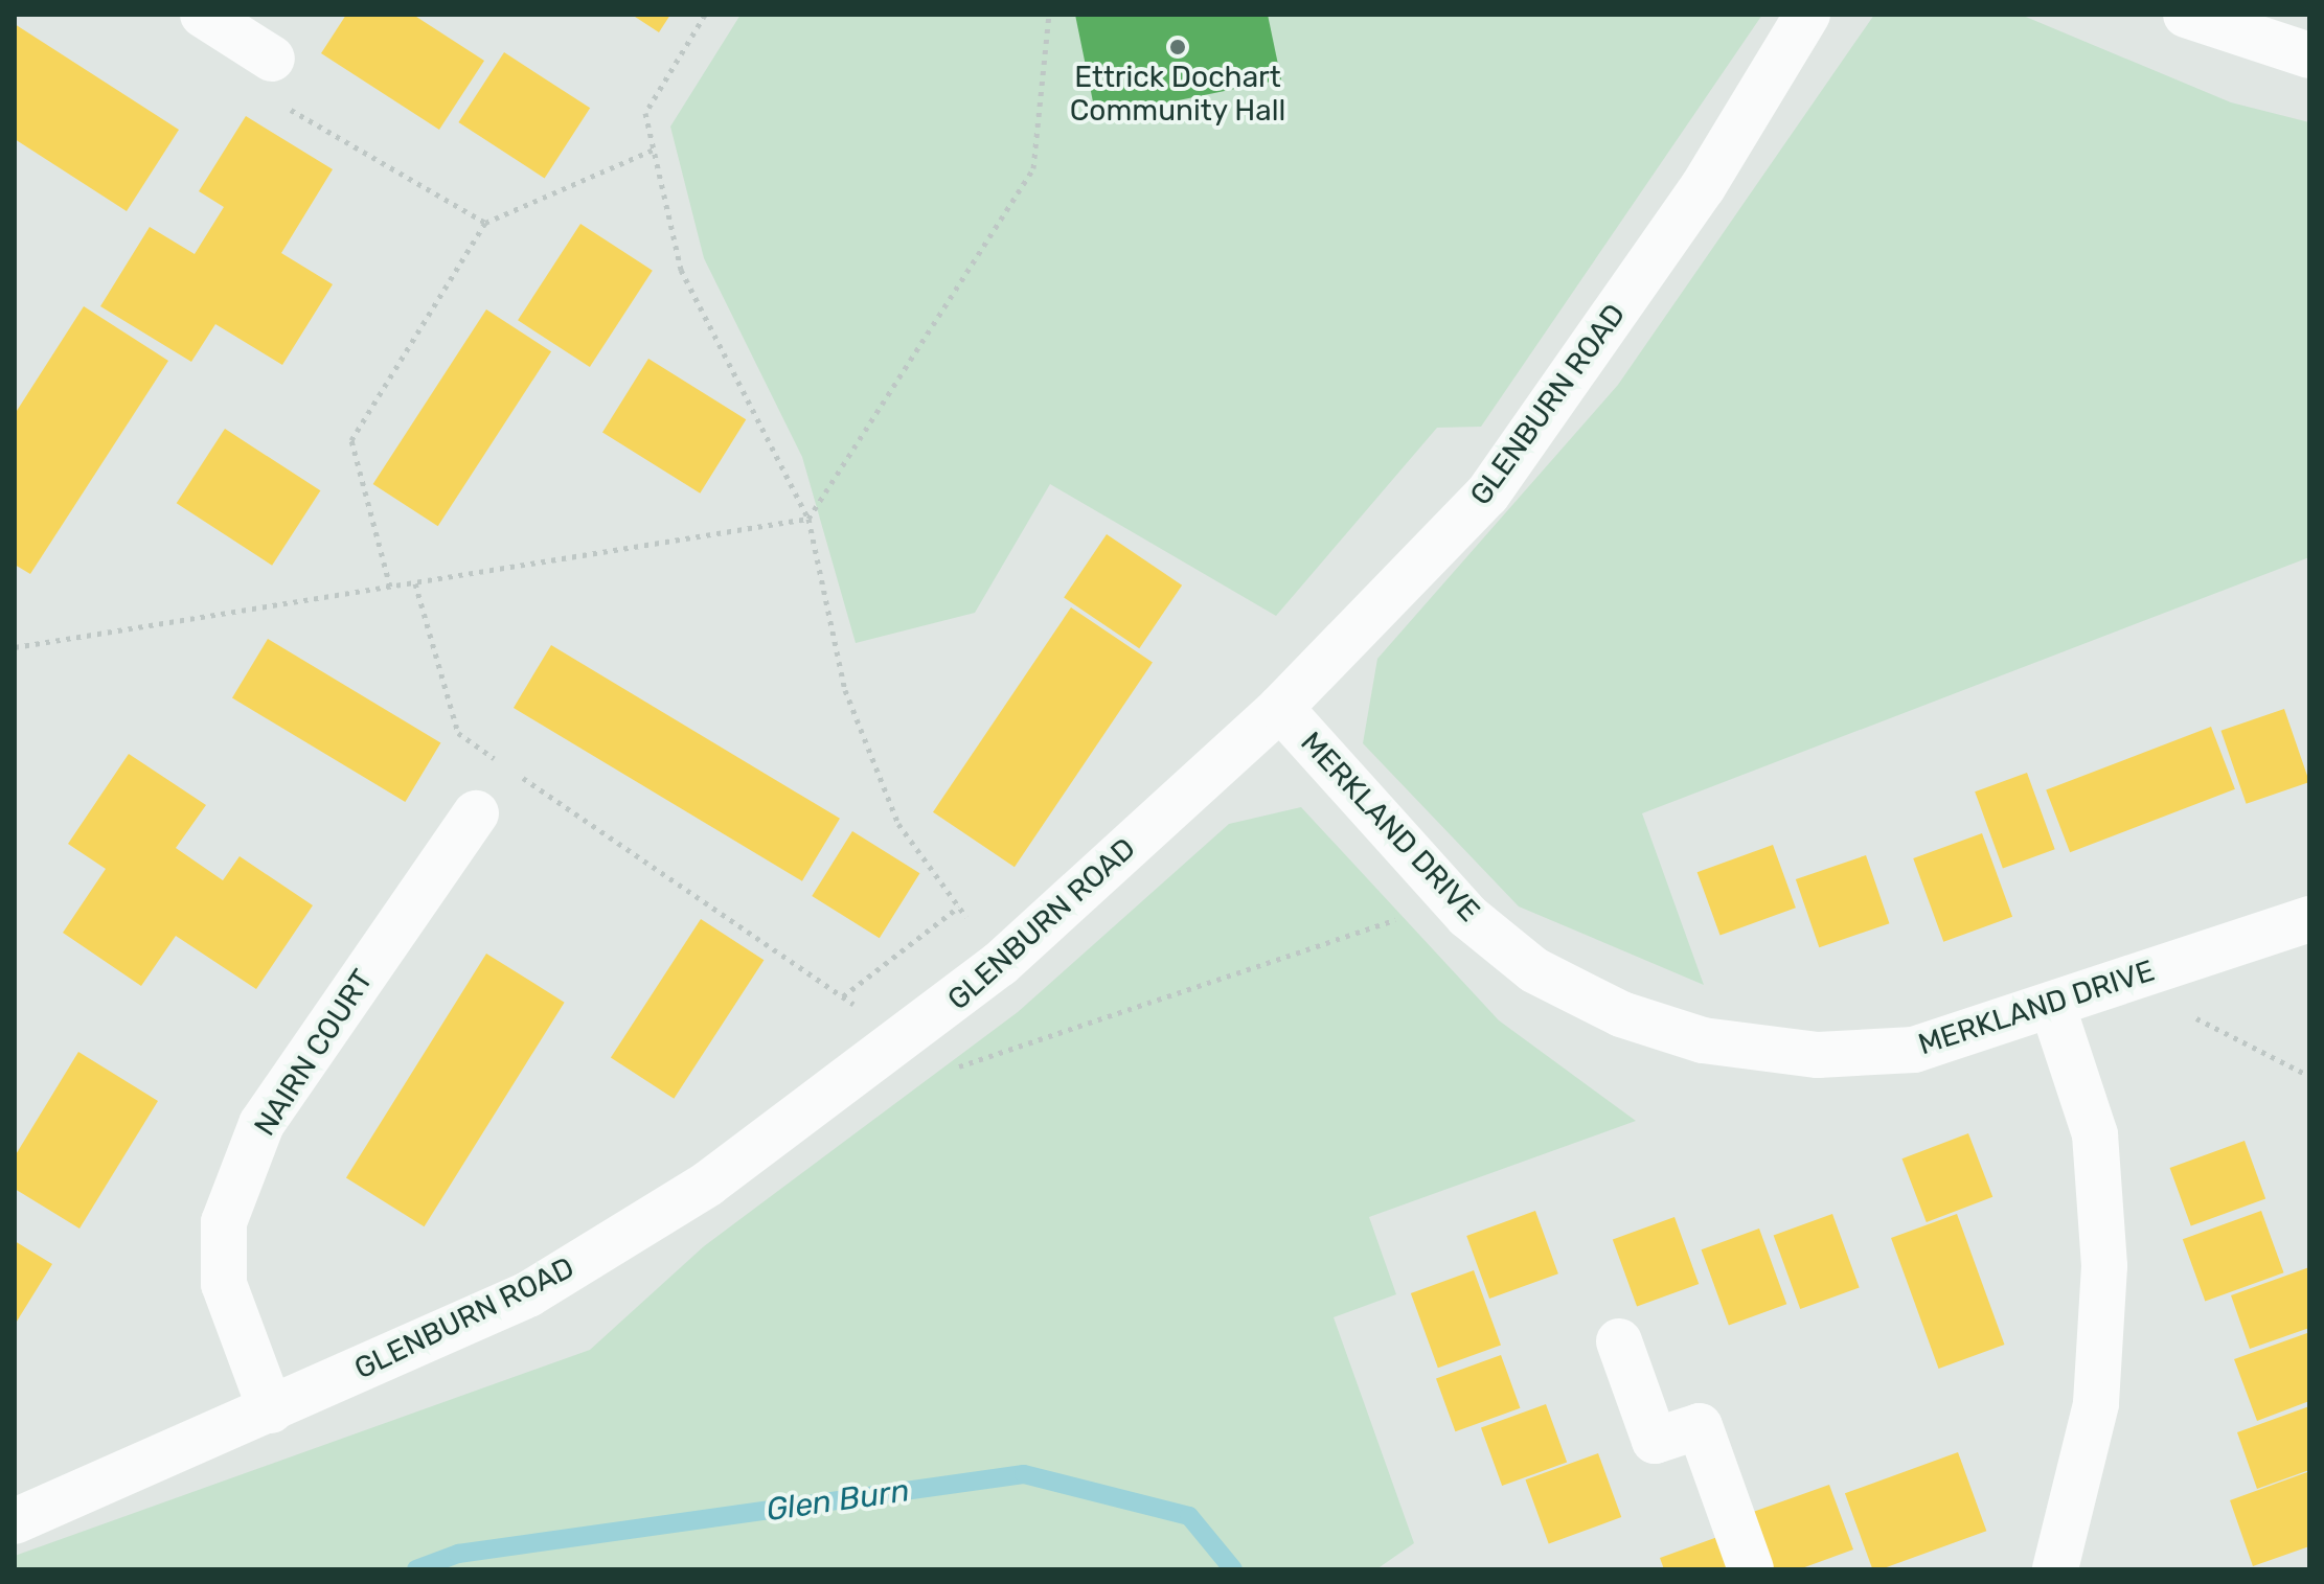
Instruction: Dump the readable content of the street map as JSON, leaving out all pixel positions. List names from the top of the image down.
{
  "streets": {
    "street": ["GLENBURN ROAD", "MERKLAND DRIVE", "NAIRN COURT"]
  },
  "crossings": [
    ["GLENBURN ROAD", "MERKLAND DRIVE"],
    ["GLENBURN ROAD", "NAIRN COURT"]
  ],
  "water": ["Glen Burn"],
  "places": ["Ettrick Dochart Community Hall"]
}
